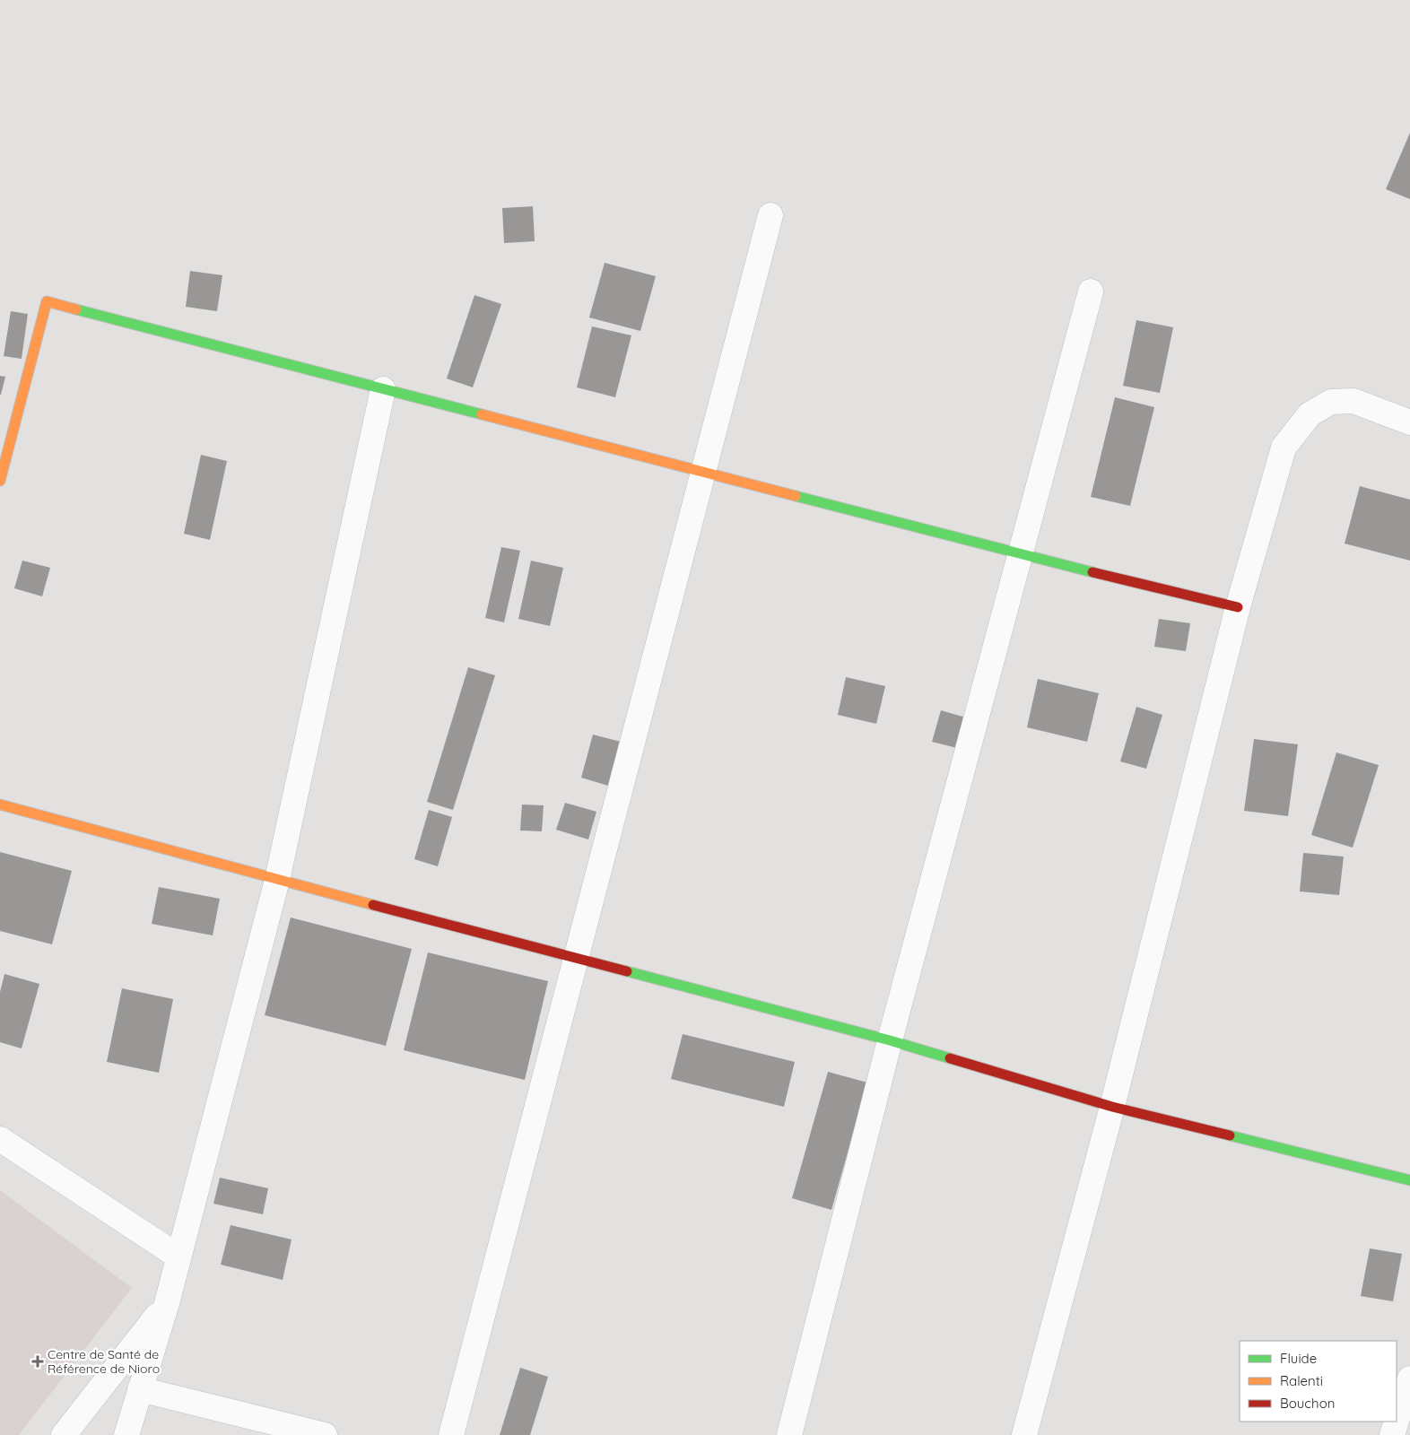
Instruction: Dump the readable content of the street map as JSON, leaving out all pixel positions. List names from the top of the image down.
{
  "places": {
    "health": ["Centre de Santé de Référence de Nioro"]
  },
  "legend": ["Fluide", "Ralenti", "Bouchon"]
}
